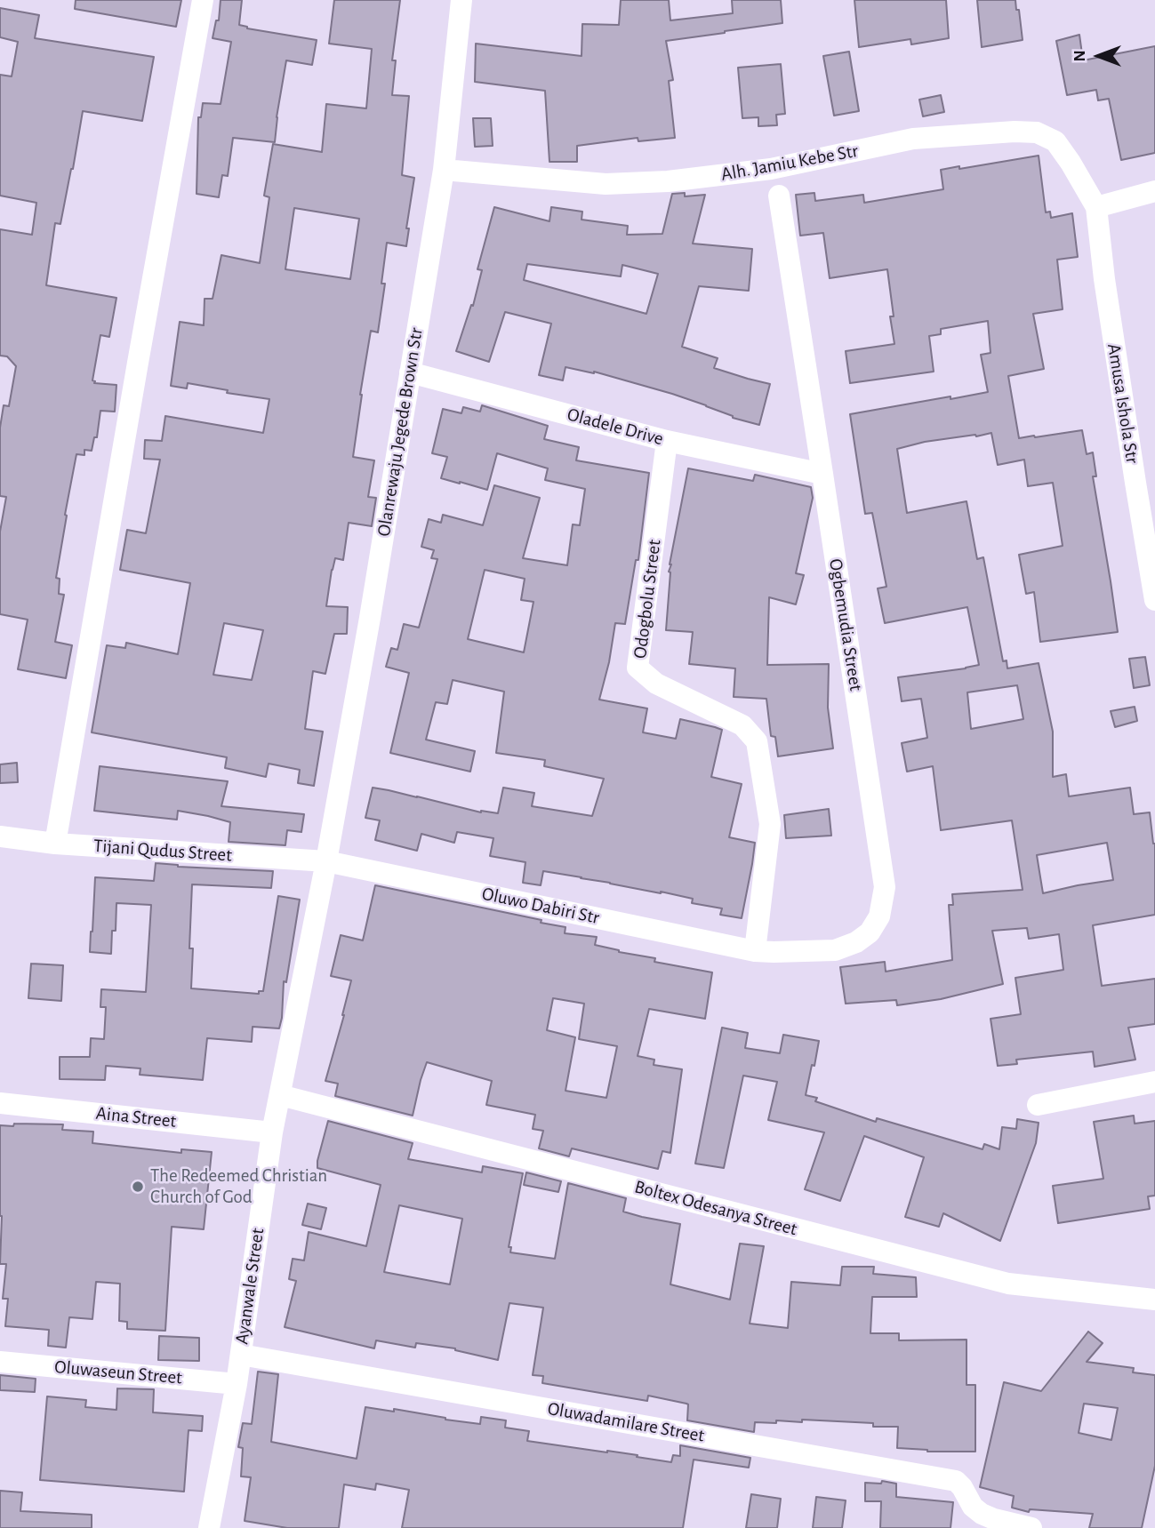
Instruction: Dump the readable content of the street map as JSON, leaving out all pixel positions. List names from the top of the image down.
{
  "streets": {
    "street": [
      "Alh. Jamiu Kebe Str",
      "Amusa Ishola Str",
      "Oladele Drive",
      "Olanrewaju Jegede Brown Str",
      "Odogbolu Street",
      "Ogbemudia Street",
      "Tijani Qudus Street",
      "Oluwo Dabiri Str",
      "Aina Street",
      "Boltex Odesanya Street",
      "Ayanwale Street",
      "Oluwaseun Street",
      "Oluwadamilare Street"
    ]
  },
  "crossings": [
    ["Alh. Jamiu Kebe Str", "Amusa Ishola Str"],
    ["Alh. Jamiu Kebe Str", "Olanrewaju Jegede Brown Str"],
    ["Oladele Drive", "Olanrewaju Jegede Brown Str"],
    ["Oladele Drive", "Odogbolu Street"],
    ["Oladele Drive", "Ogbemudia Street"],
    ["Olanrewaju Jegede Brown Str", "Tijani Qudus Street"],
    ["Olanrewaju Jegede Brown Str", "Oluwo Dabiri Str"],
    ["Olanrewaju Jegede Brown Str", "Ayanwale Street"],
    ["Odogbolu Street", "Ogbemudia Street"],
    ["Odogbolu Street", "Oluwo Dabiri Str"],
    ["Ogbemudia Street", "Oluwo Dabiri Str"],
    ["Tijani Qudus Street", "Oluwo Dabiri Str"],
    ["Tijani Qudus Street", "Ayanwale Street"],
    ["Oluwo Dabiri Str", "Ayanwale Street"],
    ["Aina Street", "Ayanwale Street"],
    ["Boltex Odesanya Street", "Ayanwale Street"],
    ["Ayanwale Street", "Oluwaseun Street"],
    ["Ayanwale Street", "Oluwadamilare Street"]
  ],
  "places": ["The Redeemed Christian Church of God"],
  "north": "left"
}
